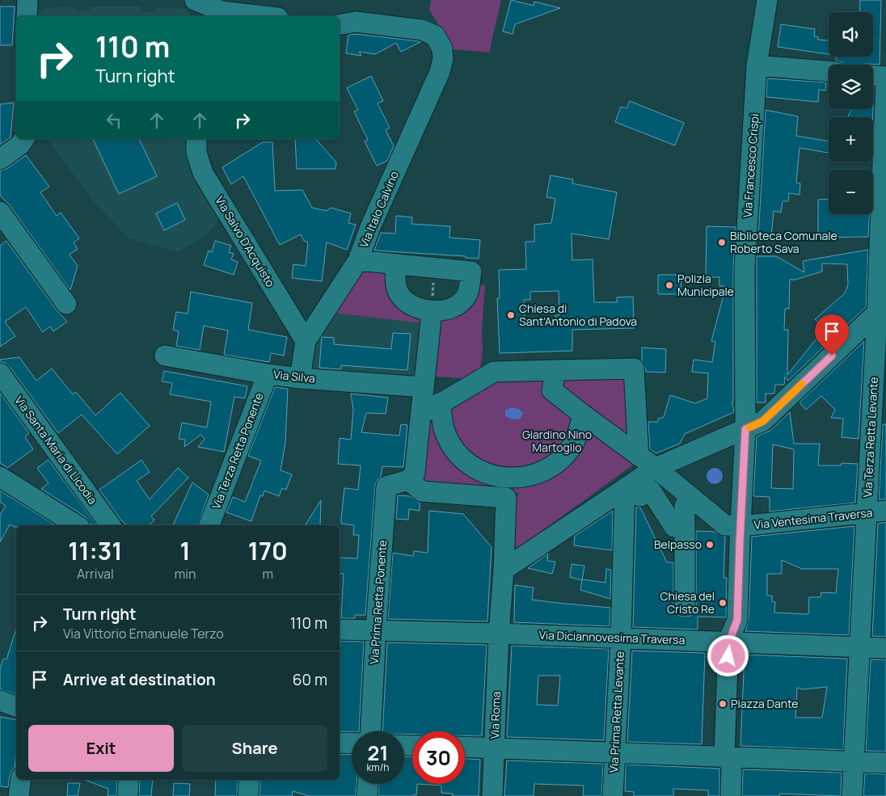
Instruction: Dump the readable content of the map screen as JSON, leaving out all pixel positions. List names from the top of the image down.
{
  "streets": {
    "street": [
      "Via Francesco Crispi",
      "Via Italo Calvino",
      "Via Salvo D'Acquisto",
      "Via Silva",
      "Via Terza Retta Levante",
      "Via Santa Maria di Licodia",
      "Via Terza Retta Ponente",
      "Via Ventesima Traversa",
      "Via Prima Retta Ponente",
      "Via Diciannovesima Traversa",
      "Via Prima Retta Levante",
      "Via Roma"
    ]
  },
  "crossings": [
    ["Via Francesco Crispi", "Via Ventesima Traversa"],
    ["Via Francesco Crispi", "Via Diciannovesima Traversa"],
    ["Via Italo Calvino", "Via Salvo D'Acquisto"],
    ["Via Italo Calvino", "Via Silva"],
    ["Via Silva", "Via Terza Retta Ponente"],
    ["Via Terza Retta Levante", "Via Ventesima Traversa"],
    ["Via Terza Retta Levante", "Via Diciannovesima Traversa"],
    ["Via Prima Retta Ponente", "Via Diciannovesima Traversa"],
    ["Via Diciannovesima Traversa", "Via Prima Retta Levante"],
    ["Via Diciannovesima Traversa", "Via Roma"]
  ],
  "parks": ["Giardino Nino Martoglio"],
  "places": [
    "Biblioteca Comunale Roberto Sava",
    "Polizia Municipale",
    "Chiesa di Sant'Antonio di Padova",
    "Belpasso",
    "Chiesa del Cristo Re",
    "Piazza Dante"
  ],
  "page": {
    "map_buttons": ["+", "−"],
    "turn": ["110 m", "Turn right"],
    "eta": [
      "11:31",
      "Arrival",
      "1",
      "min",
      "170",
      "m"
    ],
    "list": [
      {
        "name": "Turn right",
        "note": "Via Vittorio Emanuele Terzo",
        "value": "110 m"
      },
      {
        "name": "Arrive at destination",
        "value": "60 m"
      }
    ],
    "buttons": ["Exit", "Share"],
    "speed": "21 km/h",
    "limit": "30"
  }
}
